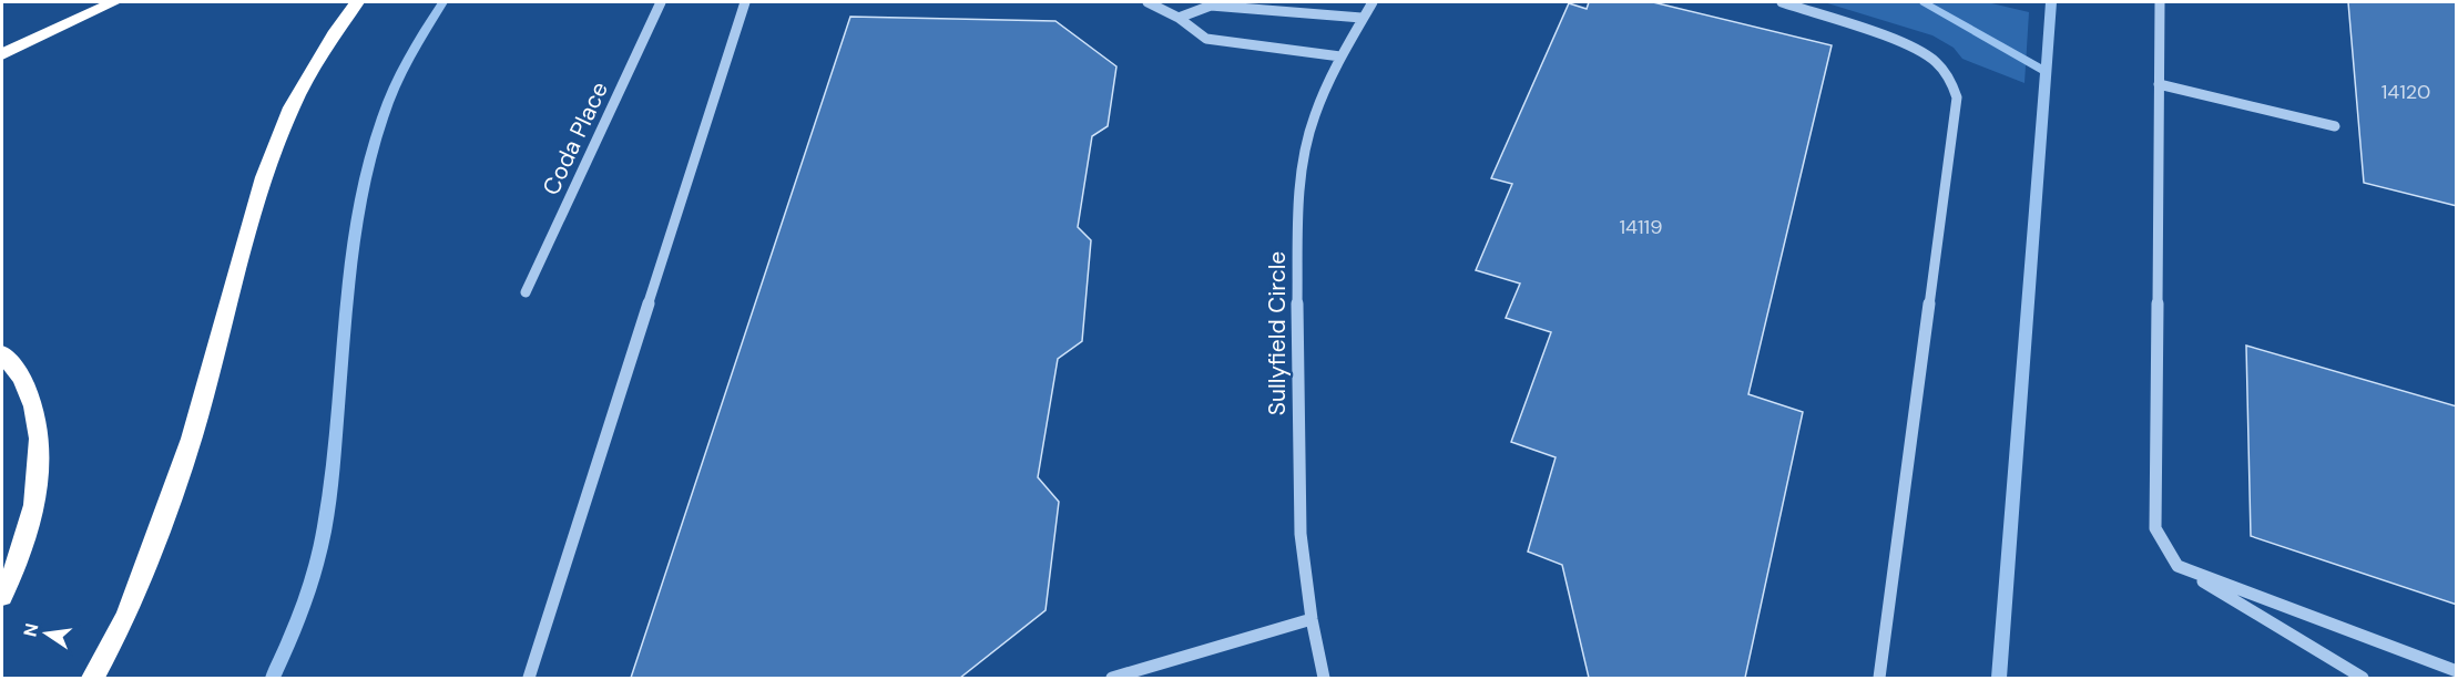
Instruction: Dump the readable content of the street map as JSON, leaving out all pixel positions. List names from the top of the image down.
{
  "streets": {
    "street": ["Coda Place", "Sullyfield Circle"]
  },
  "house_numbers": ["14120", "14119"],
  "north": "left"
}
